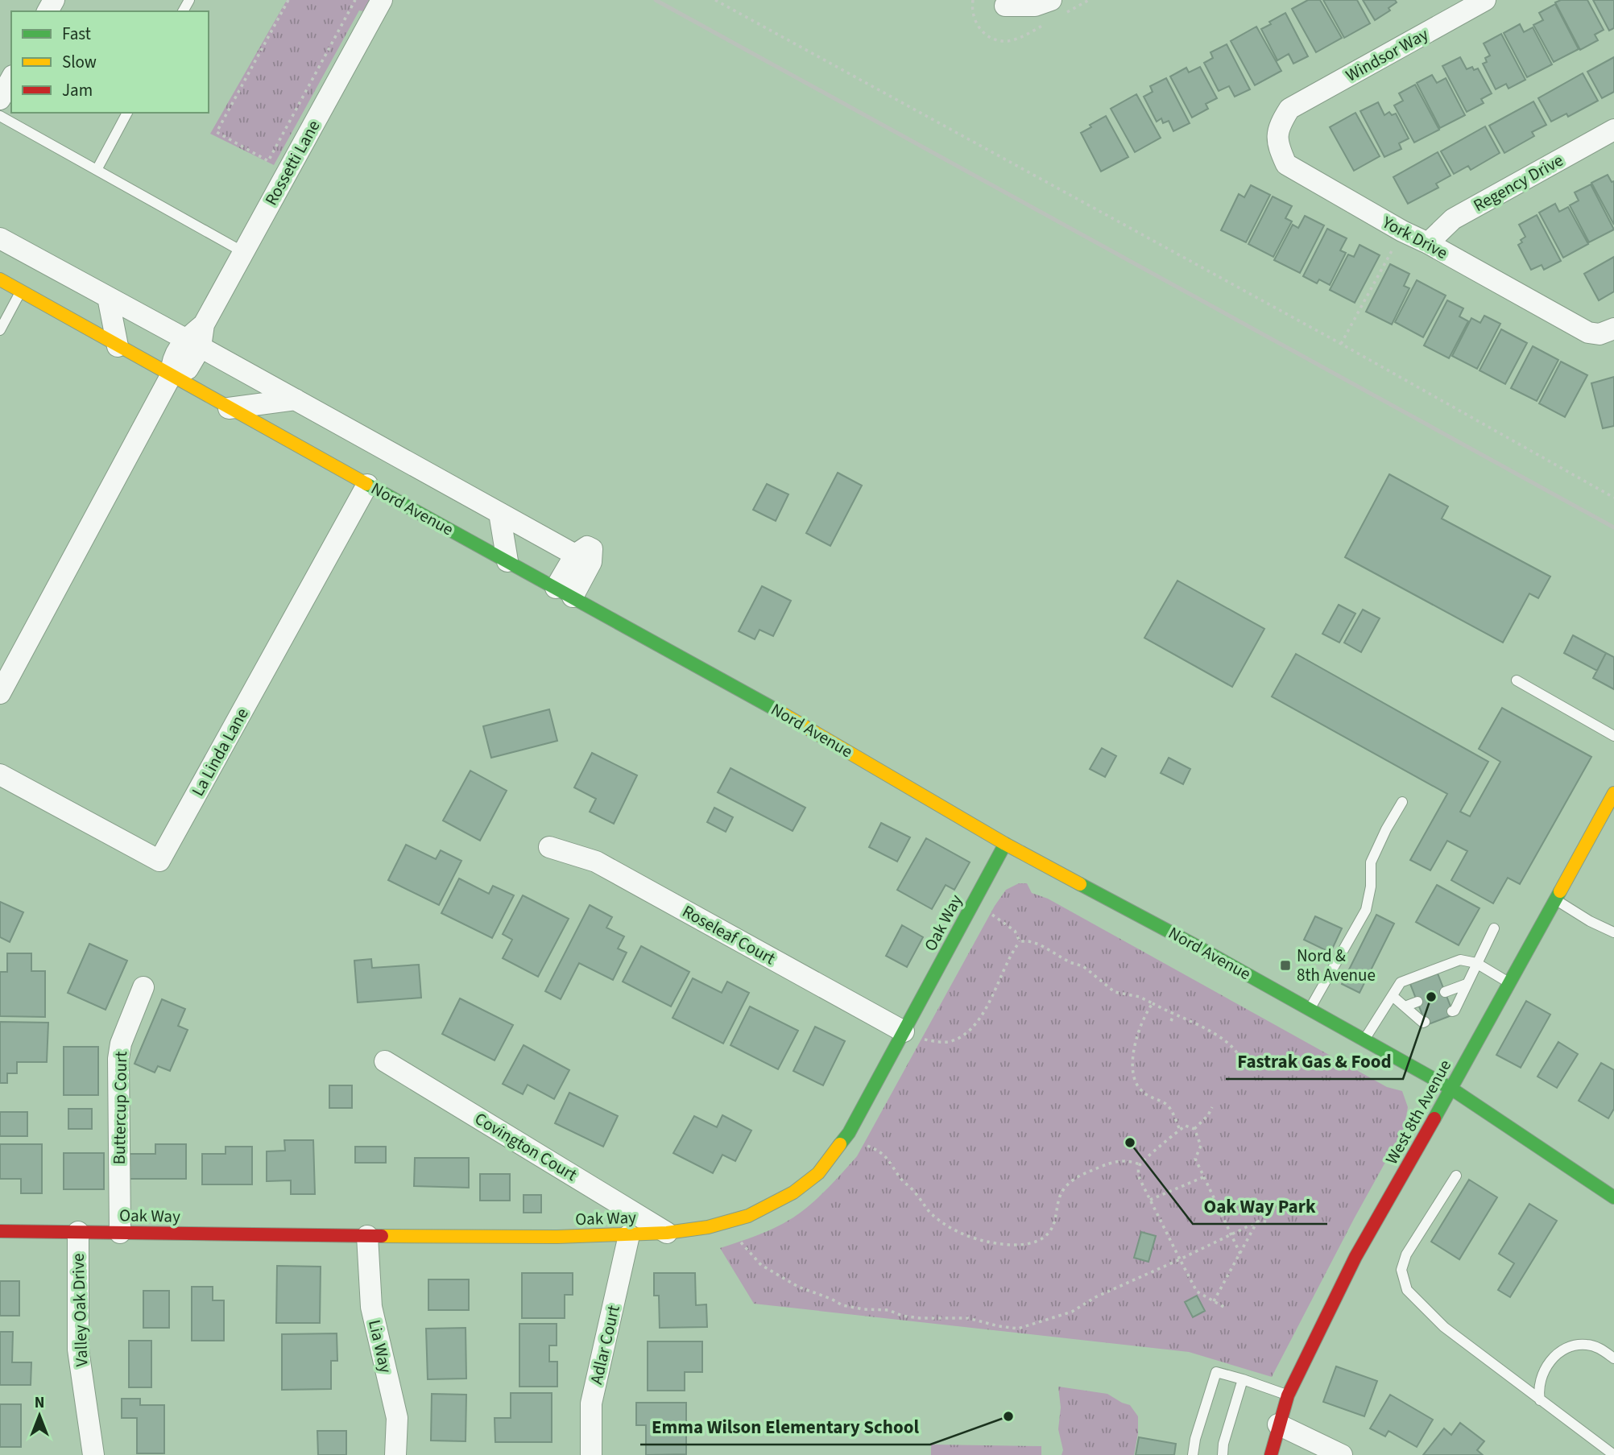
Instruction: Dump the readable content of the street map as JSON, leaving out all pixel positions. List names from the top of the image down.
{
  "streets": {
    "street": [
      "Windsor Way",
      "Rossetti Lane",
      "Regency Drive",
      "York Drive",
      "Nord Avenue",
      "La Linda Lane",
      "Oak Way",
      "Roseleaf Court",
      "Buttercup Court",
      "West 8th Avenue",
      "Covington Court",
      "Valley Oak Drive",
      "Adlar Court",
      "Lia Way"
    ]
  },
  "crossings": [
    ["Windsor Way", "York Drive"],
    ["Rossetti Lane", "Nord Avenue"],
    ["Regency Drive", "York Drive"],
    ["Nord Avenue", "La Linda Lane"],
    ["Nord Avenue", "Oak Way"],
    ["Nord Avenue", "West 8th Avenue"],
    ["Oak Way", "Roseleaf Court"],
    ["Oak Way", "Buttercup Court"],
    ["Oak Way", "Covington Court"],
    ["Oak Way", "Valley Oak Drive"],
    ["Oak Way", "Adlar Court"],
    ["Oak Way", "Lia Way"]
  ],
  "places": {
    "transit": ["Nord & 8th Avenue"],
    "other": ["Fastrak Gas & Food", "Oak Way Park", "Emma Wilson Elementary School"]
  },
  "legend": ["Fast", "Slow", "Jam"],
  "north": "top"
}
